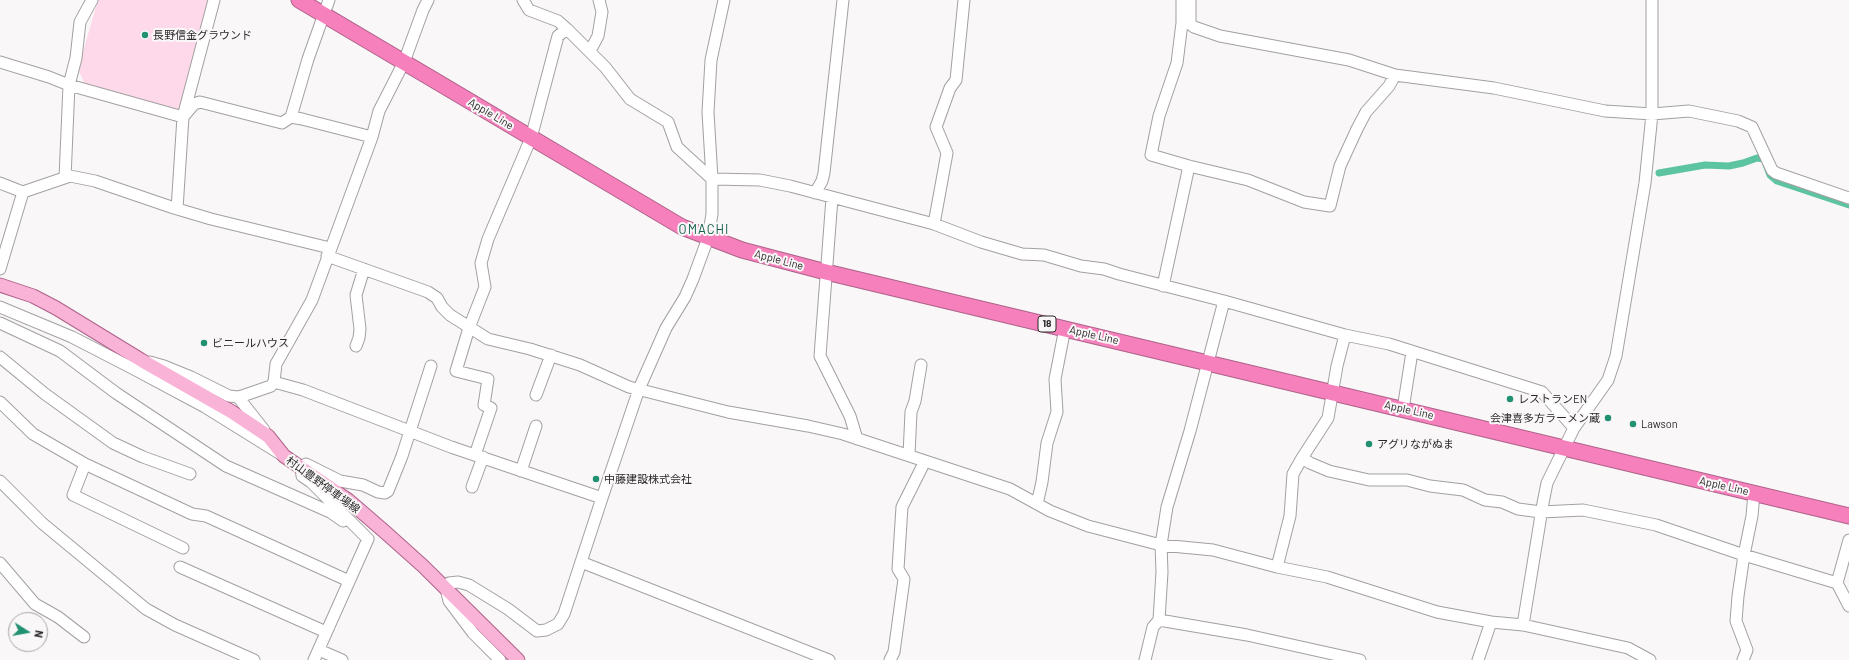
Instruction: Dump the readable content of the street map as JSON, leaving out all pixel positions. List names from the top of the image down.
{
  "streets": {
    "highway": ["Apple Line", "18"],
    "main road": ["村山豊野停車場線"]
  },
  "districts": ["OMACHI"],
  "places": [
    "長野信金グラウンド",
    "ビニールハウス",
    "レストランEN",
    "会津喜多方ラーメン蔵",
    "Lawson",
    "アグリながぬま",
    "中藤建設株式会社"
  ],
  "north": "right"
}
